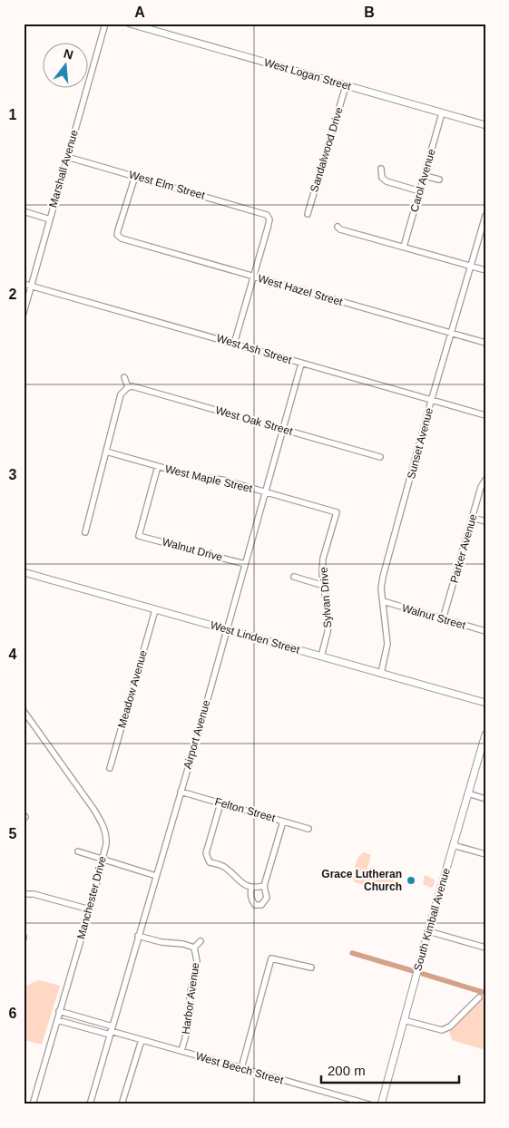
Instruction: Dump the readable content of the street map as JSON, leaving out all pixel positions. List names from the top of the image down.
{
  "streets": {
    "street": [
      "West Logan Street",
      "Sandalwood Drive",
      "Marshall Avenue",
      "Carol Avenue",
      "West Elm Street",
      "West Hazel Street",
      "West Ash Street",
      "West Oak Street",
      "Sunset Avenue",
      "West Maple Street",
      "Parker Avenue",
      "Walnut Drive",
      "Sylvan Drive",
      "Walnut Street",
      "West Linden Street",
      "Meadow Avenue",
      "Airport Avenue",
      "Felton Street",
      "Manchester Drive",
      "South Kimball Avenue",
      "Harbor Avenue",
      "West Beech Street"
    ]
  },
  "crossings": [
    ["West Logan Street", "Sandalwood Drive"],
    ["West Logan Street", "Carol Avenue"],
    ["Marshall Avenue", "West Elm Street"],
    ["Marshall Avenue", "West Ash Street"],
    ["West Elm Street", "West Hazel Street"],
    ["West Hazel Street", "Sunset Avenue"],
    ["West Ash Street", "Sunset Avenue"],
    ["West Ash Street", "Airport Avenue"],
    ["West Oak Street", "Airport Avenue"],
    ["Sunset Avenue", "Walnut Street"],
    ["Sunset Avenue", "West Linden Street"],
    ["West Maple Street", "Walnut Drive"],
    ["West Maple Street", "Sylvan Drive"],
    ["West Maple Street", "Airport Avenue"],
    ["Parker Avenue", "Walnut Street"],
    ["Walnut Drive", "Airport Avenue"],
    ["Sylvan Drive", "West Linden Street"],
    ["West Linden Street", "Meadow Avenue"],
    ["West Linden Street", "Airport Avenue"],
    ["Airport Avenue", "Felton Street"],
    ["Airport Avenue", "Harbor Avenue"],
    ["Airport Avenue", "West Beech Street"],
    ["Manchester Drive", "West Beech Street"],
    ["Harbor Avenue", "West Beech Street"]
  ],
  "places": ["Grace Lutheran Church"],
  "scale_bar": "200 m",
  "north": "top",
  "grid": {
    "columns": ["A", "B"],
    "rows": [
      "1",
      "2",
      "3",
      "4",
      "5",
      "6"
    ]
  }
}
